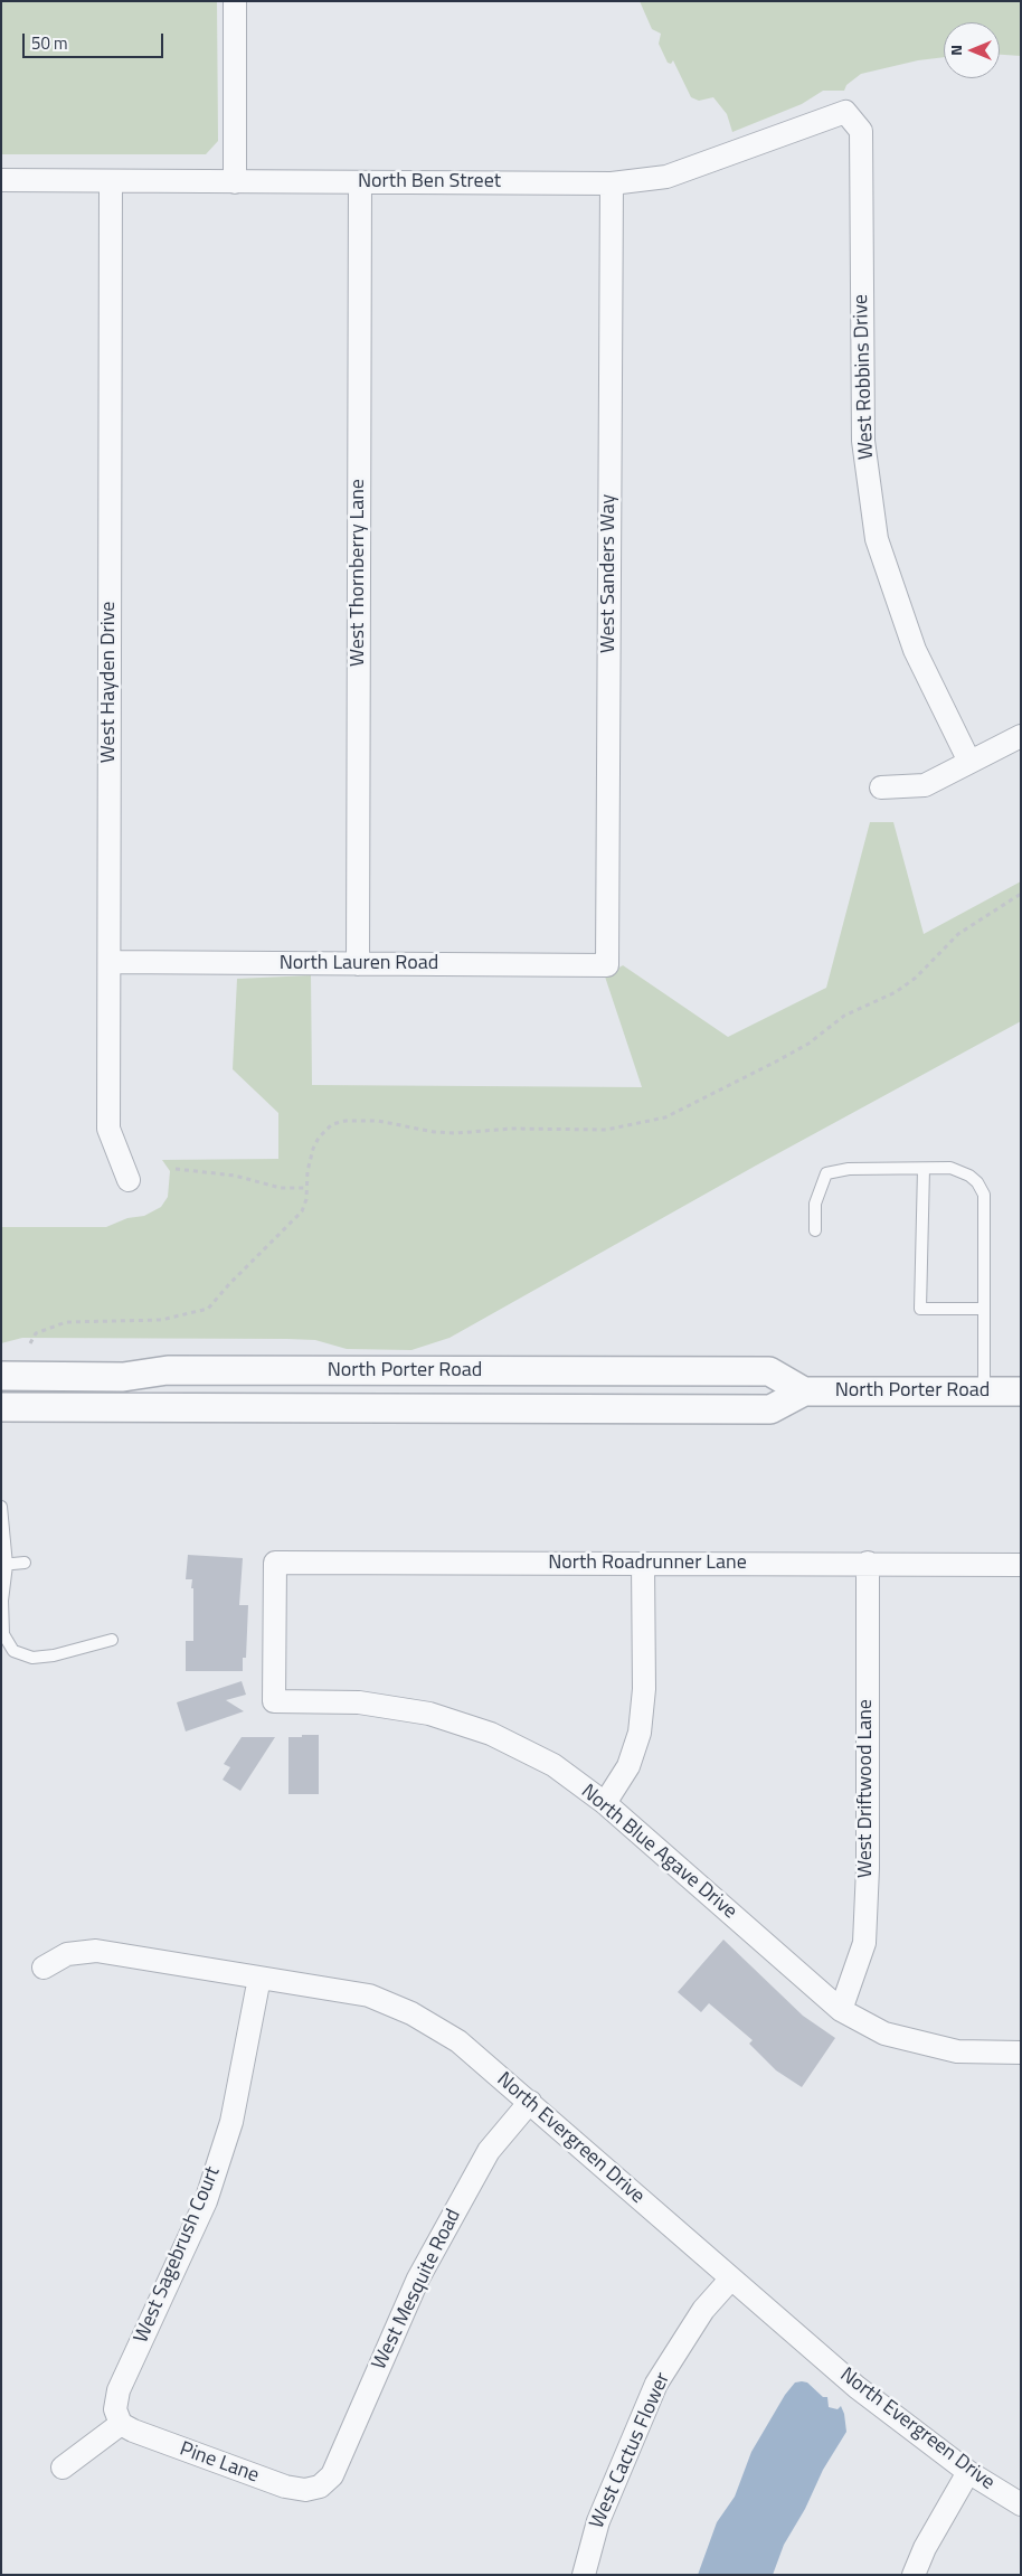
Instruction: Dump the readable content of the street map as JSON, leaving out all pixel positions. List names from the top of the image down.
{
  "streets": {
    "street": [
      "North Ben Street",
      "West Robbins Drive",
      "West Thornberry Lane",
      "West Sanders Way",
      "West Hayden Drive",
      "North Lauren Road",
      "North Porter Road",
      "North Roadrunner Lane",
      "West Driftwood Lane",
      "North Blue Agave Drive",
      "North Evergreen Drive",
      "West Sagebrush Court",
      "West Mesquite Road",
      "West Cactus Flower",
      "Pine Lane"
    ]
  },
  "crossings": [
    ["North Ben Street", "West Robbins Drive"],
    ["North Ben Street", "West Thornberry Lane"],
    ["North Ben Street", "West Sanders Way"],
    ["North Ben Street", "West Hayden Drive"],
    ["West Thornberry Lane", "North Lauren Road"],
    ["West Sanders Way", "North Lauren Road"],
    ["West Hayden Drive", "North Lauren Road"],
    ["North Roadrunner Lane", "West Driftwood Lane"],
    ["North Roadrunner Lane", "North Blue Agave Drive"],
    ["West Driftwood Lane", "North Blue Agave Drive"],
    ["North Evergreen Drive", "West Sagebrush Court"],
    ["North Evergreen Drive", "West Mesquite Road"],
    ["North Evergreen Drive", "West Cactus Flower"],
    ["West Sagebrush Court", "Pine Lane"],
    ["West Mesquite Road", "Pine Lane"]
  ],
  "scale_bar": "50 m",
  "north": "left"
}
